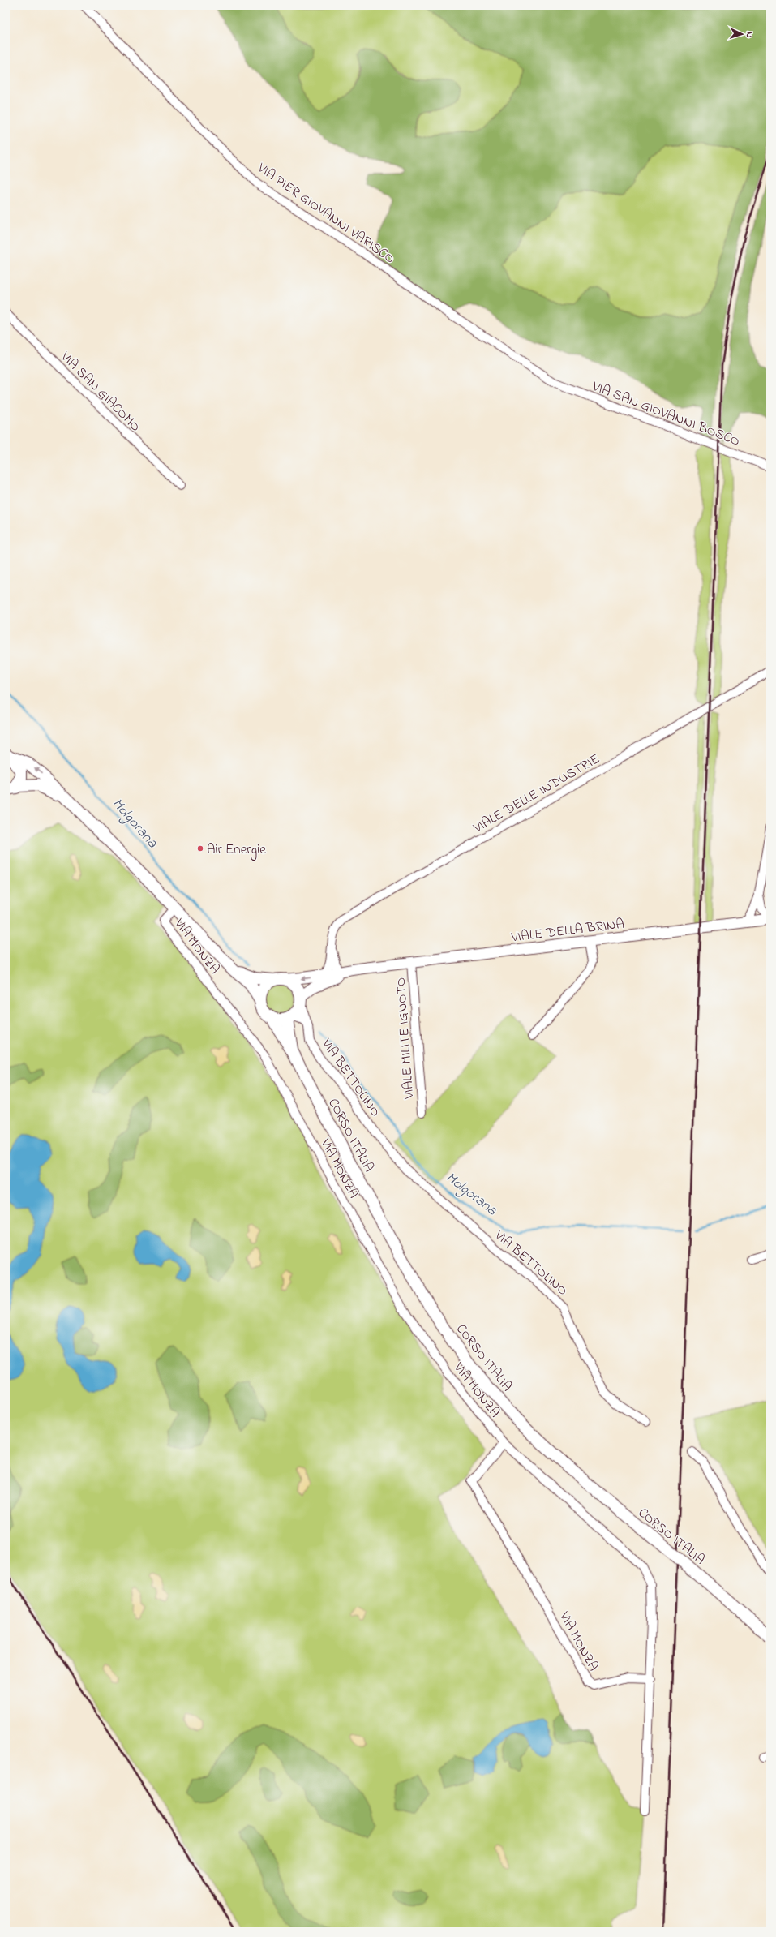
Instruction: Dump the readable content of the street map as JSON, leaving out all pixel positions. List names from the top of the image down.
{
  "streets": {
    "main road": ["CORSO ITALIA"],
    "street": [
      "VIA PIER GIOVANNI VARISCO",
      "VIA SAN GIACOMO",
      "VIA SAN GIOVANNI BOSCO",
      "VIALE DELLE INDUSTRIE",
      "VIALE DELLA BRINA",
      "VIA MONZA",
      "VIALE MILITE IGNOTO",
      "VIA BETTOLINO"
    ]
  },
  "crossings": [
    ["VIA PIER GIOVANNI VARISCO", "VIA SAN GIOVANNI BOSCO"],
    ["VIALE DELLE INDUSTRIE", "VIALE DELLA BRINA"],
    ["VIALE DELLA BRINA", "VIALE MILITE IGNOTO"],
    ["VIALE DELLA BRINA", "VIA BETTOLINO"],
    ["VIALE DELLA BRINA", "CORSO ITALIA"],
    ["VIA BETTOLINO", "CORSO ITALIA"]
  ],
  "water": ["Molgorana"],
  "places": ["Air Energie"],
  "north": "right"
}
